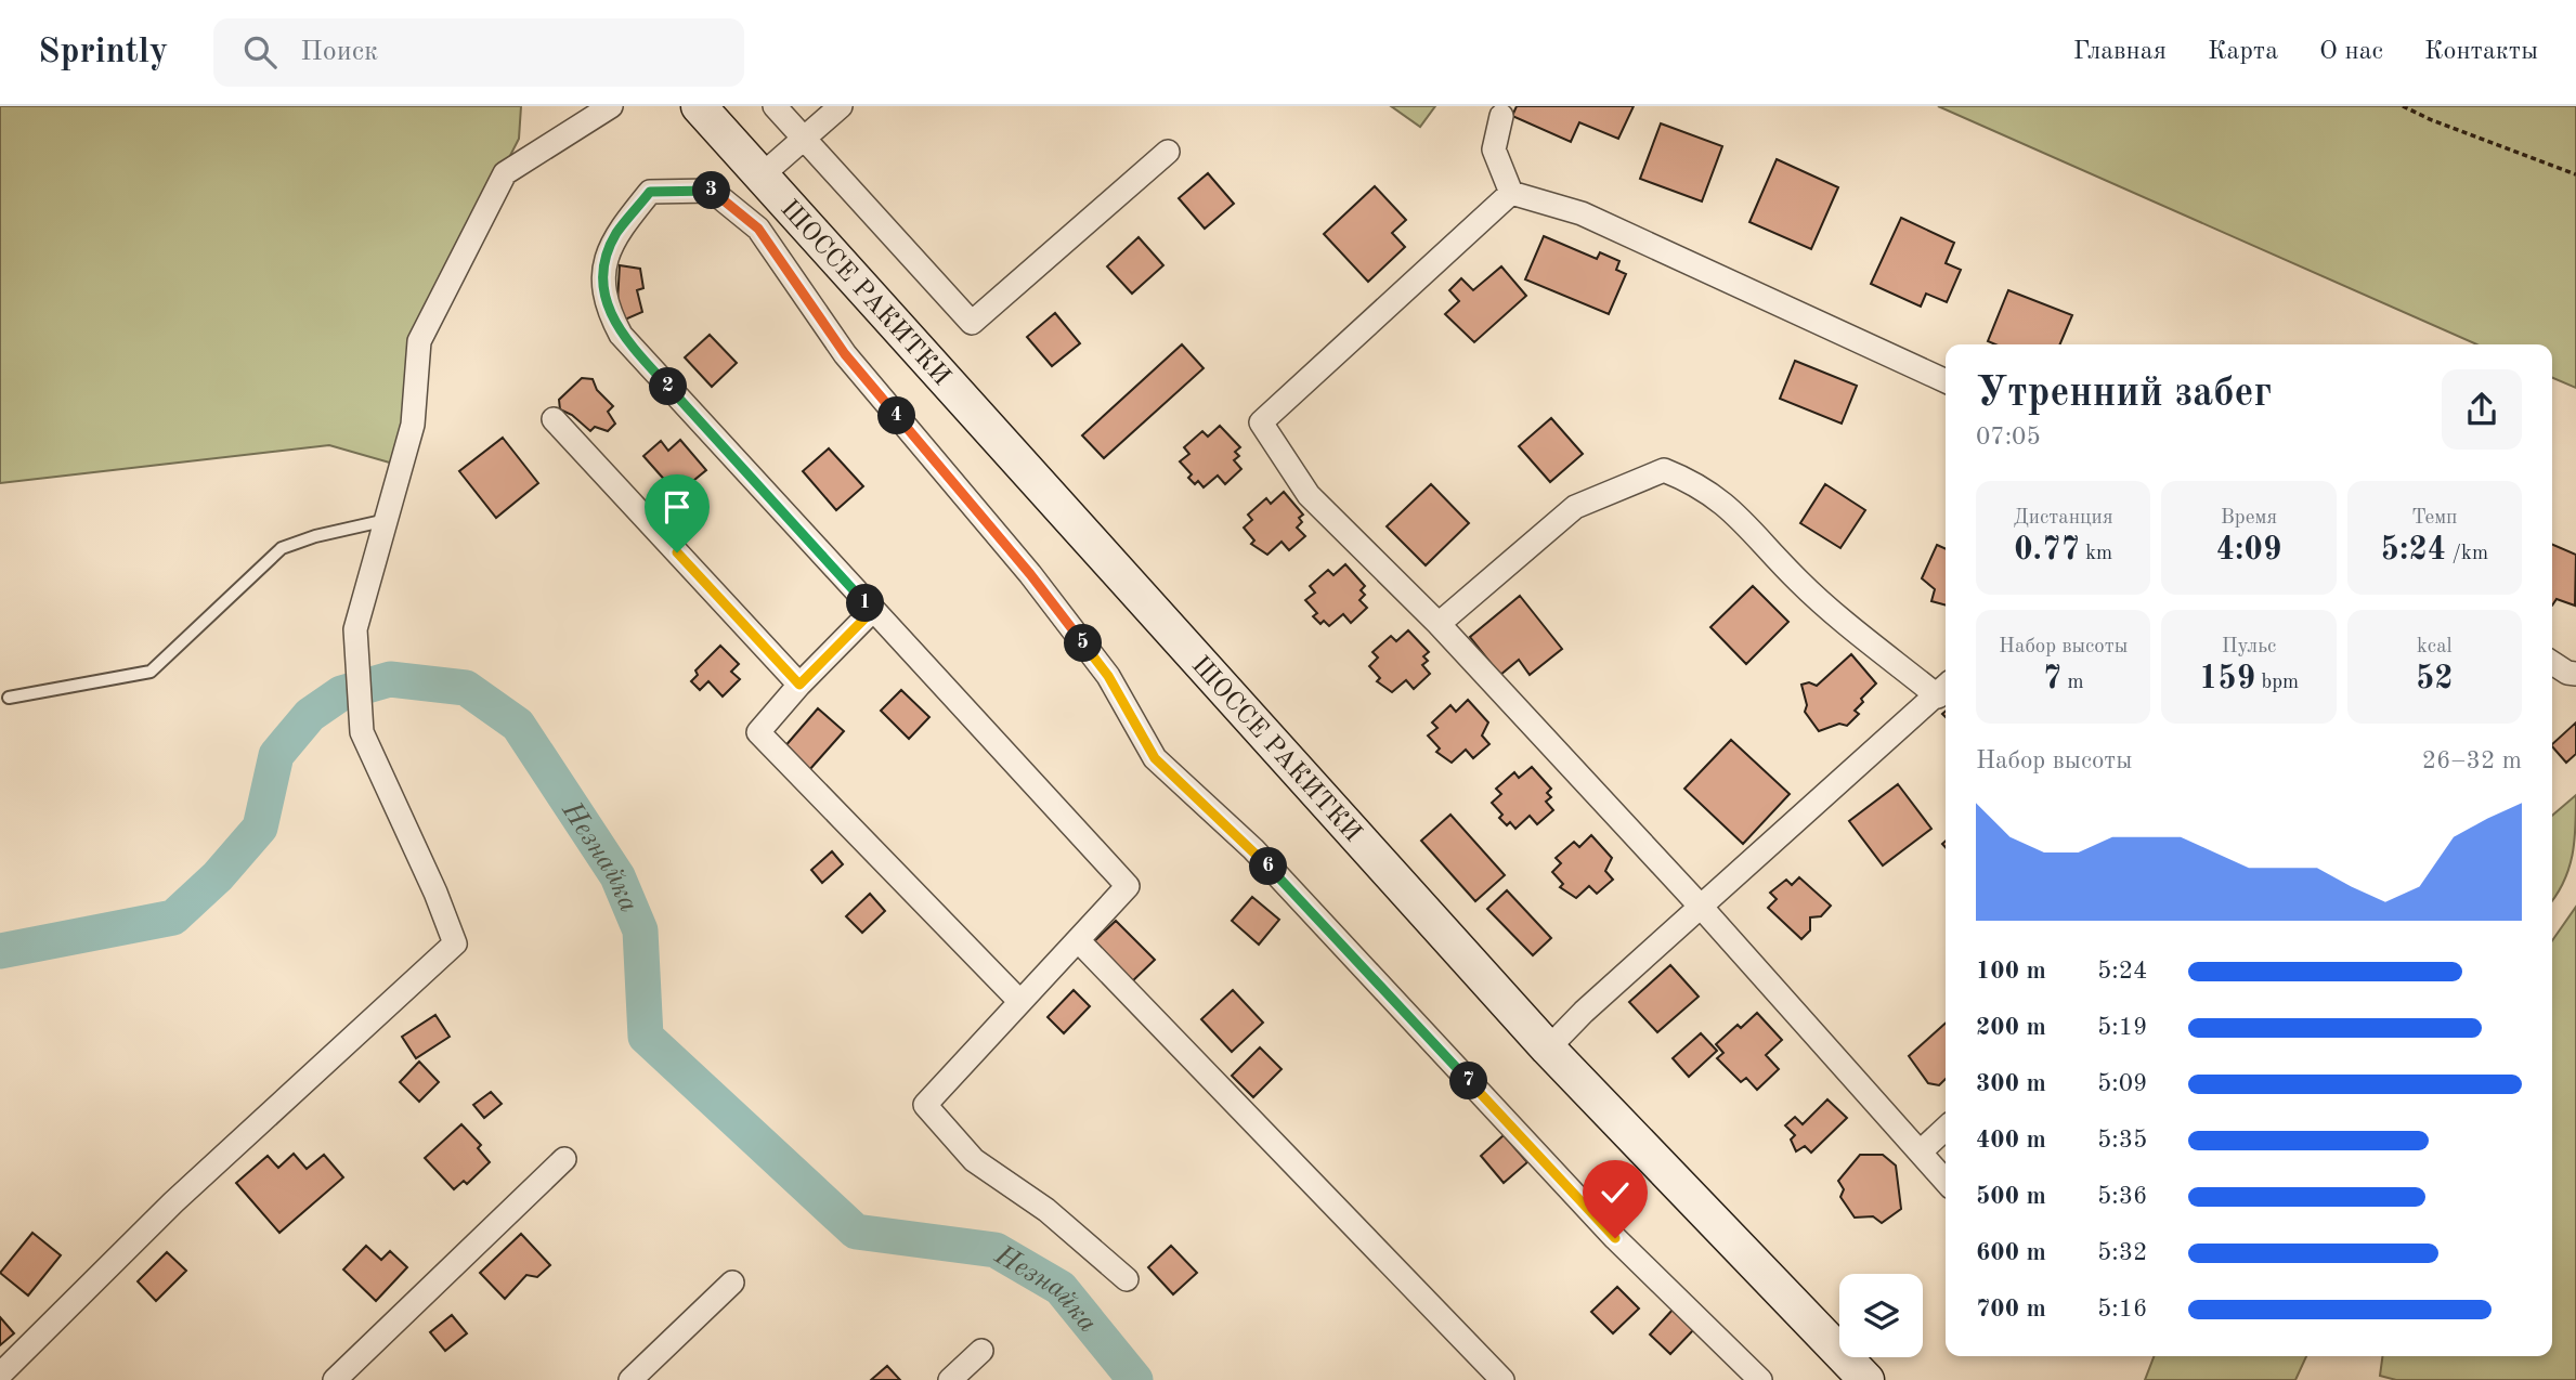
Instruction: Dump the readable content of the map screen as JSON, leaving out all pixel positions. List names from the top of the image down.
{
  "streets": {
    "main road": ["ШОССЕ РАКИТКИ"]
  },
  "water": ["Незнайка"],
  "page": {
    "header": "Sprintly",
    "search": "Поиск",
    "nav": [
      "Главная",
      "Карта",
      "О нас",
      "Контакты"
    ],
    "pins": [
      "3",
      "2",
      "4",
      "1",
      "5",
      "6",
      "7"
    ],
    "heading": ["Утренний забег", "07:05"],
    "stats": [
      ["Дистанция", "0.77 km"],
      ["Время", "4:09"],
      ["Темп", "5:24 /km"],
      ["Набор высоты", "7 m"],
      ["Пульс", "159 bpm"],
      ["kcal", "52"]
    ],
    "chart": ["Набор высоты", "26–32 m"],
    "list": [
      {
        "name": "100 m",
        "note": "5:24"
      },
      {
        "name": "200 m",
        "note": "5:19"
      },
      {
        "name": "300 m",
        "note": "5:09"
      },
      {
        "name": "400 m",
        "note": "5:35"
      },
      {
        "name": "500 m",
        "note": "5:36"
      },
      {
        "name": "600 m",
        "note": "5:32"
      },
      {
        "name": "700 m",
        "note": "5:16"
      }
    ]
  }
}
